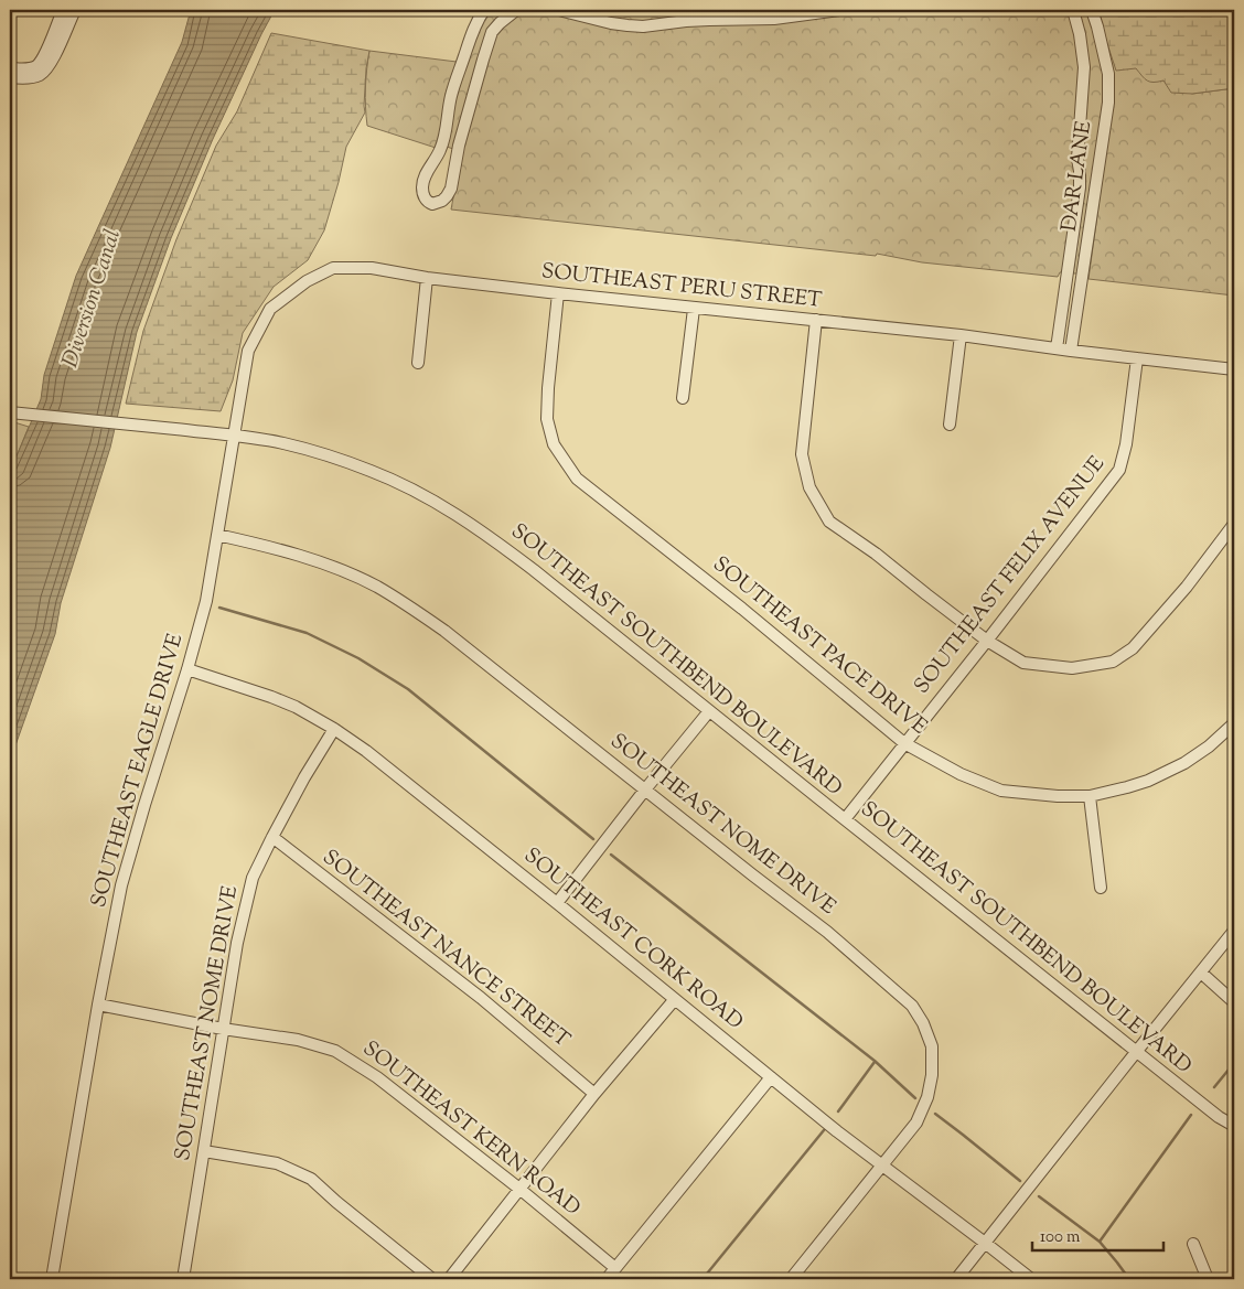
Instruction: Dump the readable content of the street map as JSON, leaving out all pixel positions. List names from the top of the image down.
{
  "streets": {
    "street": [
      "DAR LANE",
      "SOUTHEAST PERU STREET",
      "SOUTHEAST FELIX AVENUE",
      "SOUTHEAST PACE DRIVE",
      "SOUTHEAST SOUTHBEND BOULEVARD",
      "SOUTHEAST EAGLE DRIVE",
      "SOUTHEAST NOME DRIVE",
      "SOUTHEAST CORK ROAD",
      "SOUTHEAST NANCE STREET",
      "SOUTHEAST KERN ROAD"
    ]
  },
  "crossings": [
    ["DAR LANE", "SOUTHEAST PERU STREET"],
    ["SOUTHEAST PERU STREET", "SOUTHEAST FELIX AVENUE"],
    ["SOUTHEAST PERU STREET", "SOUTHEAST PACE DRIVE"],
    ["SOUTHEAST PERU STREET", "SOUTHEAST SOUTHBEND BOULEVARD"],
    ["SOUTHEAST PERU STREET", "SOUTHEAST EAGLE DRIVE"],
    ["SOUTHEAST FELIX AVENUE", "SOUTHEAST PACE DRIVE"],
    ["SOUTHEAST FELIX AVENUE", "SOUTHEAST SOUTHBEND BOULEVARD"],
    ["SOUTHEAST SOUTHBEND BOULEVARD", "SOUTHEAST EAGLE DRIVE"],
    ["SOUTHEAST EAGLE DRIVE", "SOUTHEAST NOME DRIVE"],
    ["SOUTHEAST EAGLE DRIVE", "SOUTHEAST CORK ROAD"],
    ["SOUTHEAST EAGLE DRIVE", "SOUTHEAST KERN ROAD"],
    ["SOUTHEAST NOME DRIVE", "SOUTHEAST CORK ROAD"],
    ["SOUTHEAST NOME DRIVE", "SOUTHEAST NANCE STREET"],
    ["SOUTHEAST NOME DRIVE", "SOUTHEAST KERN ROAD"]
  ],
  "water": ["Diversion Canal"],
  "scale_bar": "100 m"
}
